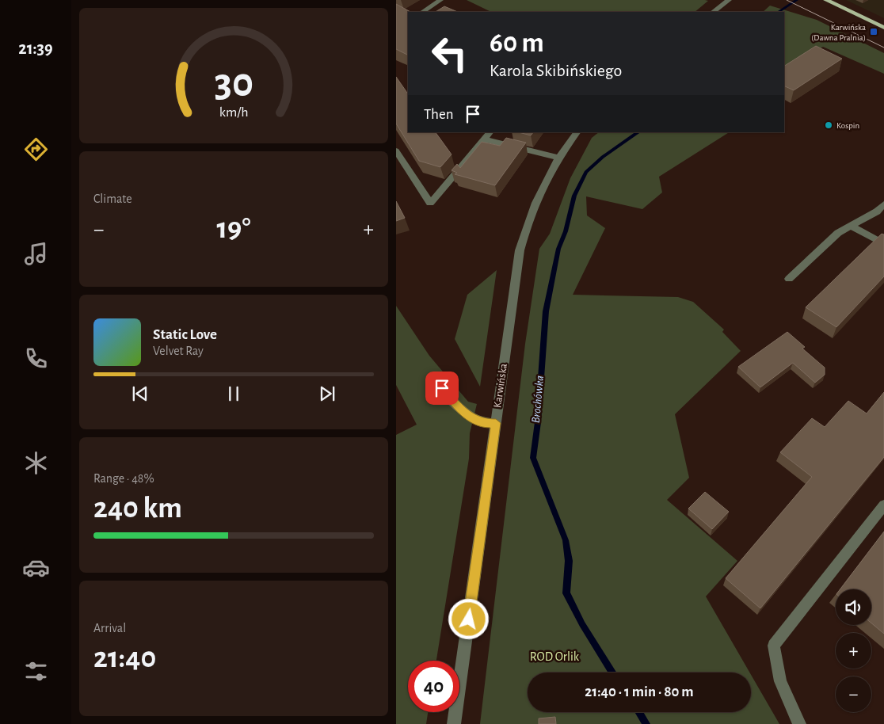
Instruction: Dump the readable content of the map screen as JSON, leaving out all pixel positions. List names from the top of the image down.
{
  "streets": {
    "street": ["Karwińska"]
  },
  "water": ["Brochówka"],
  "parks": ["ROD Orlik"],
  "places": {
    "transit": ["Karwińska (Dawna Pralnia)"],
    "other": ["Kospin"]
  },
  "page": {
    "tabs": "21:39",
    "turn": ["60 m", "Karola Skibińskiego"],
    "then": "Then",
    "tile": [
      "Climate",
      ["Range · 48%", "240 km"],
      ["Arrival", "21:40"]
    ],
    "heat": ["−", "19°", "+"],
    "song": ["Static Love", "Velvet Ray"],
    "map_buttons": ["+", "−"],
    "limit": "40",
    "trip": "21:40 · 1 min · 80 m",
    "gauge": ["30", "km/h"]
  }
}
